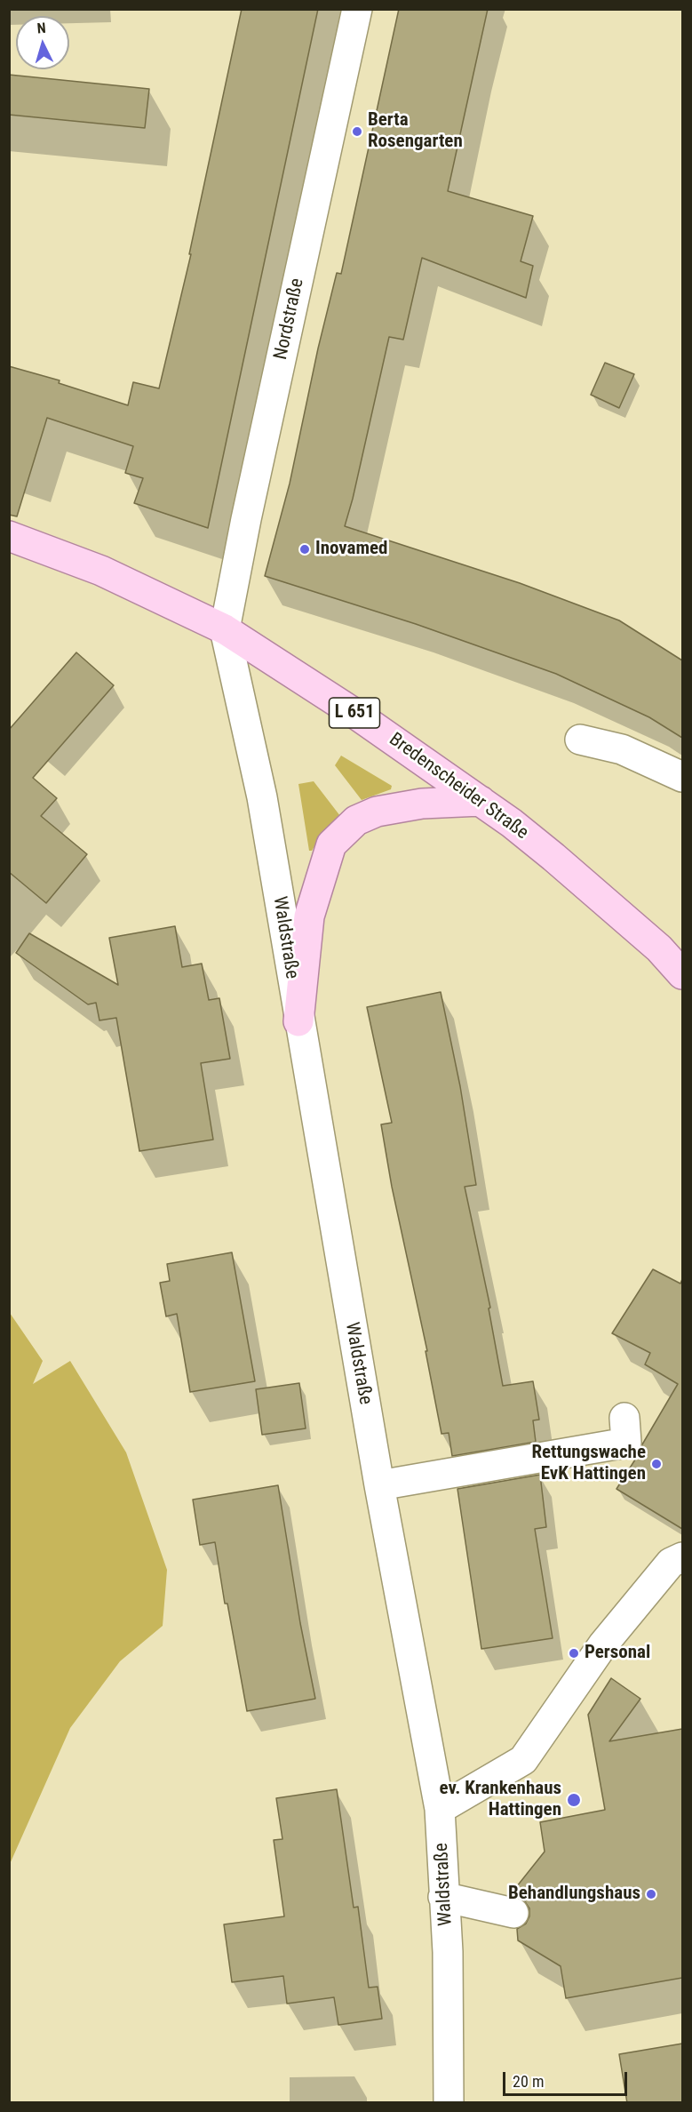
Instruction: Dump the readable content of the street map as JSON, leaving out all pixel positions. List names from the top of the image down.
{
  "streets": {
    "main road": ["L 651", "Bredenscheider Straße"],
    "street": ["Nordstraße", "Waldstraße"]
  },
  "crossings": [
    ["Nordstraße", "Bredenscheider Straße"],
    ["Nordstraße", "Waldstraße"],
    ["Bredenscheider Straße", "Waldstraße"]
  ],
  "places": [
    "Berta Rosengarten",
    "Inovamed",
    "Rettungswache EvK Hattingen",
    "Personal",
    "ev. Krankenhaus Hattingen",
    "Behandlungshaus"
  ],
  "scale_bar": "20 m",
  "north": "top"
}
